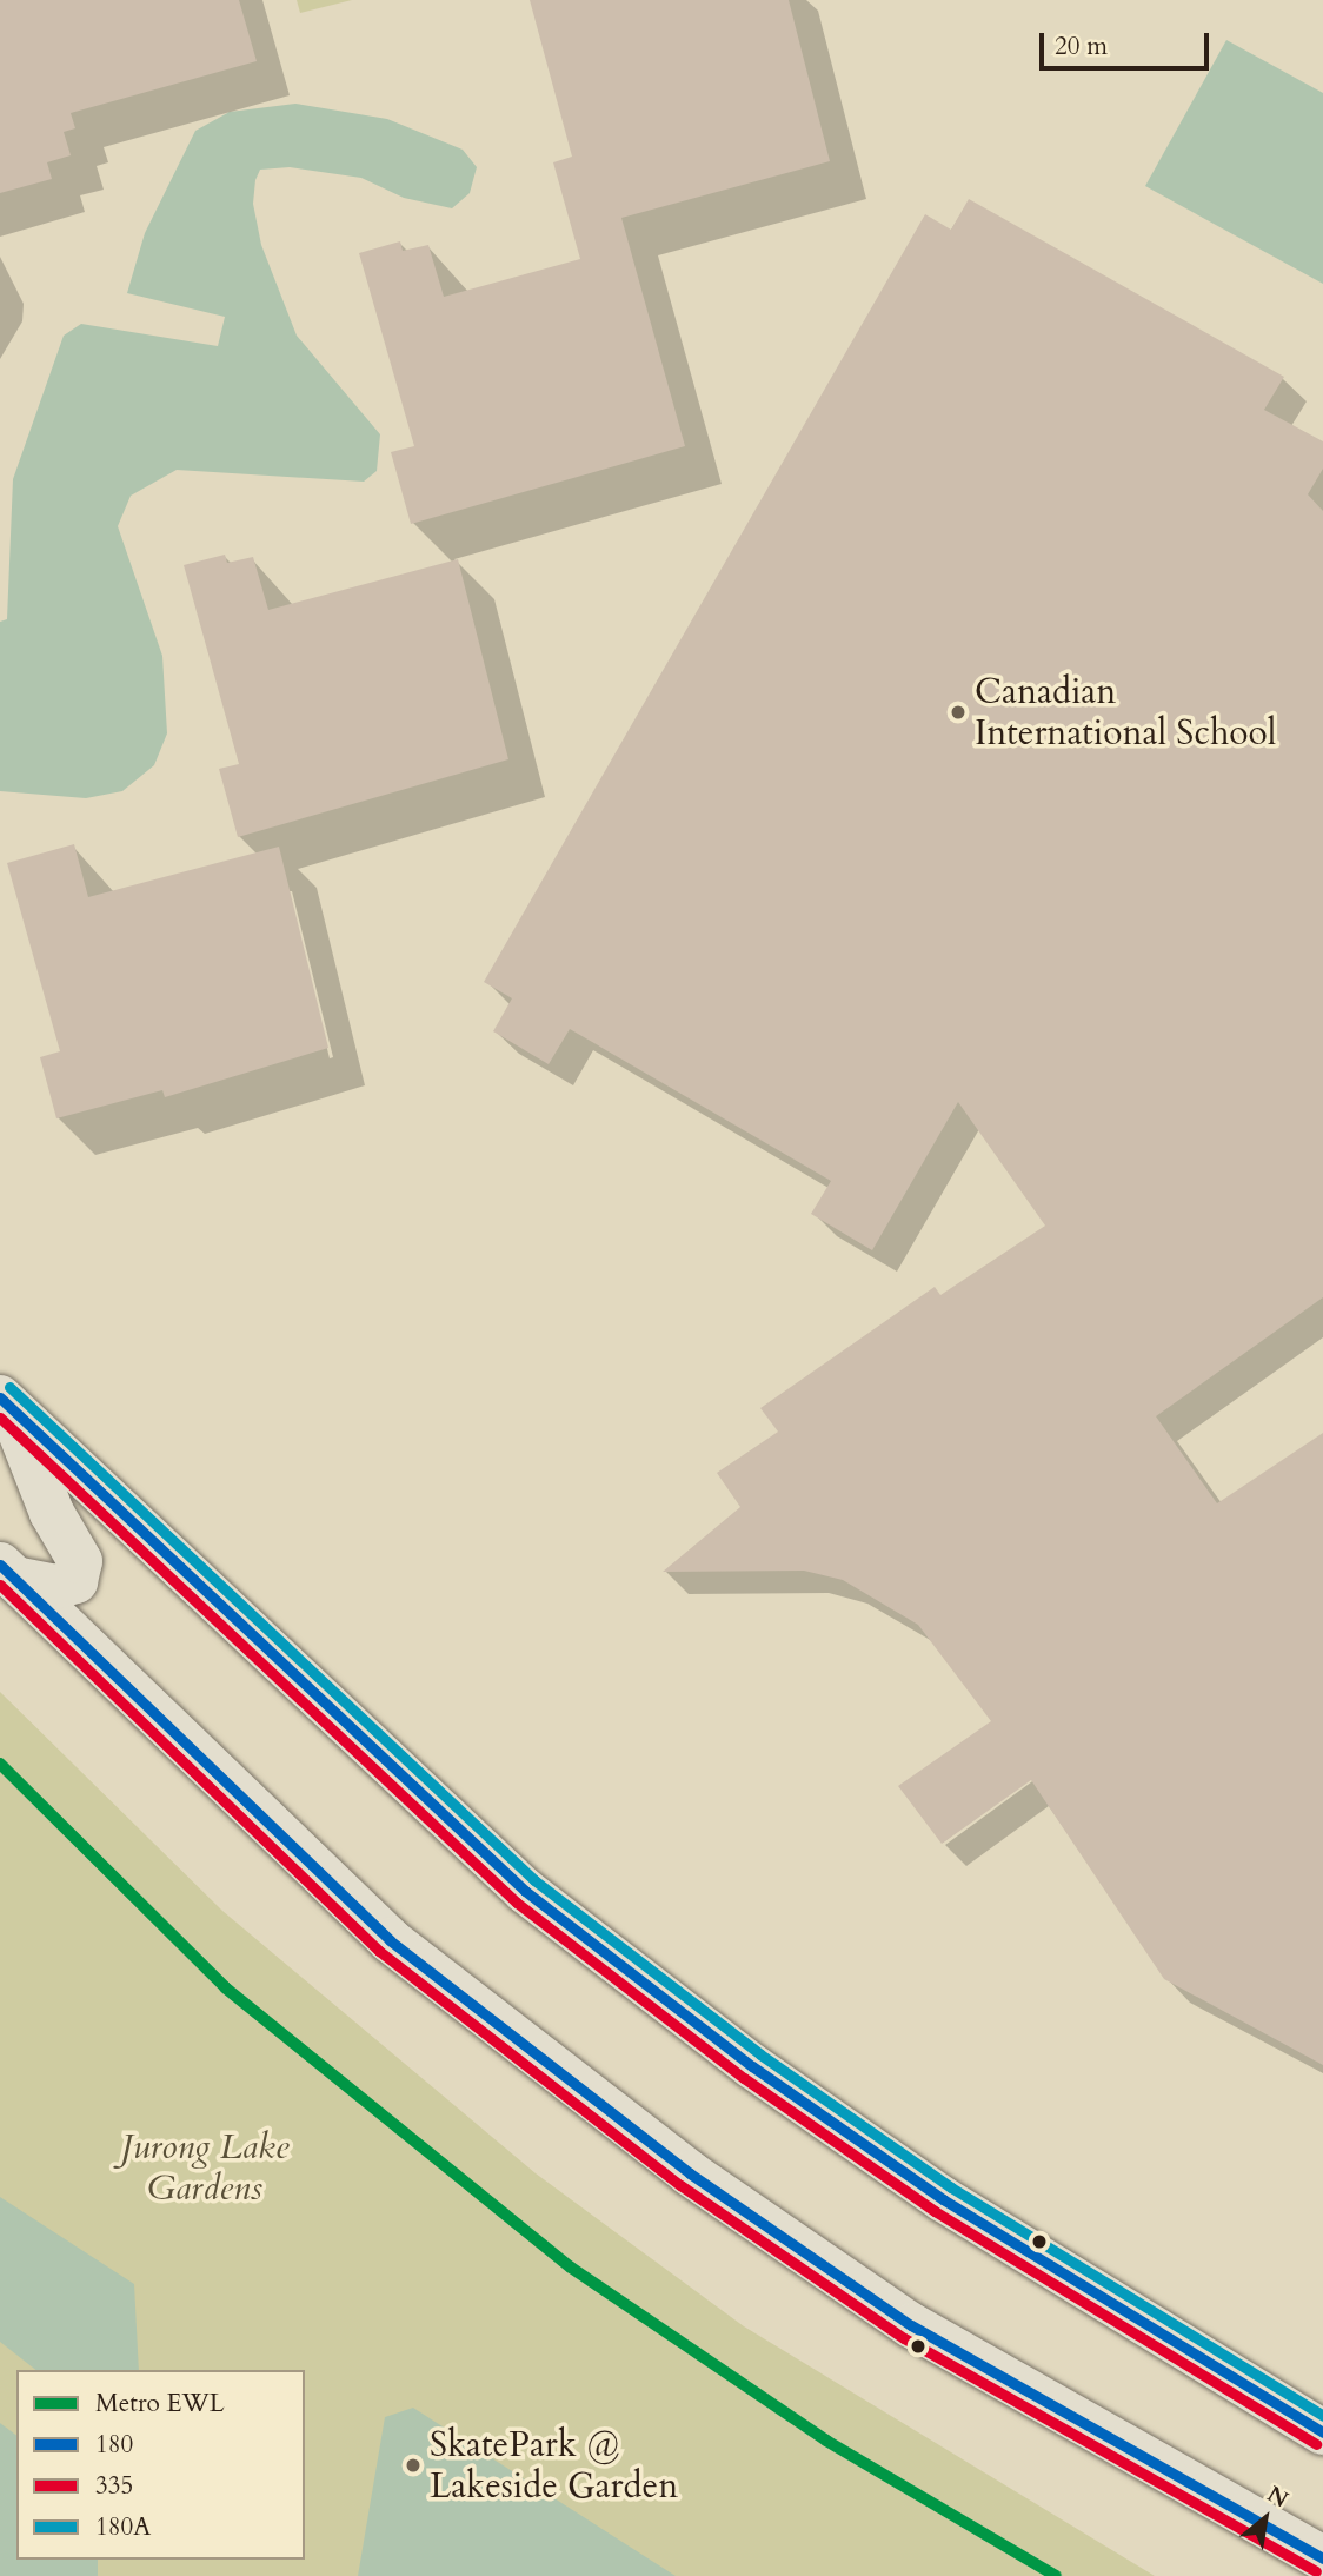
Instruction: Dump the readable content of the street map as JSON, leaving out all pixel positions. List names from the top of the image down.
{
  "parks": ["Jurong Lake Gardens"],
  "places": ["Canadian International School", "SkatePark @ Lakeside Garden"],
  "lines": [
    "transit line 180A",
    "transit line 180",
    "transit line 335",
    "metro line EWL"
  ],
  "legend": [
    "Metro EWL",
    "180",
    "335",
    "180A"
  ],
  "scale_bar": "20 m",
  "north": "top right"
}
